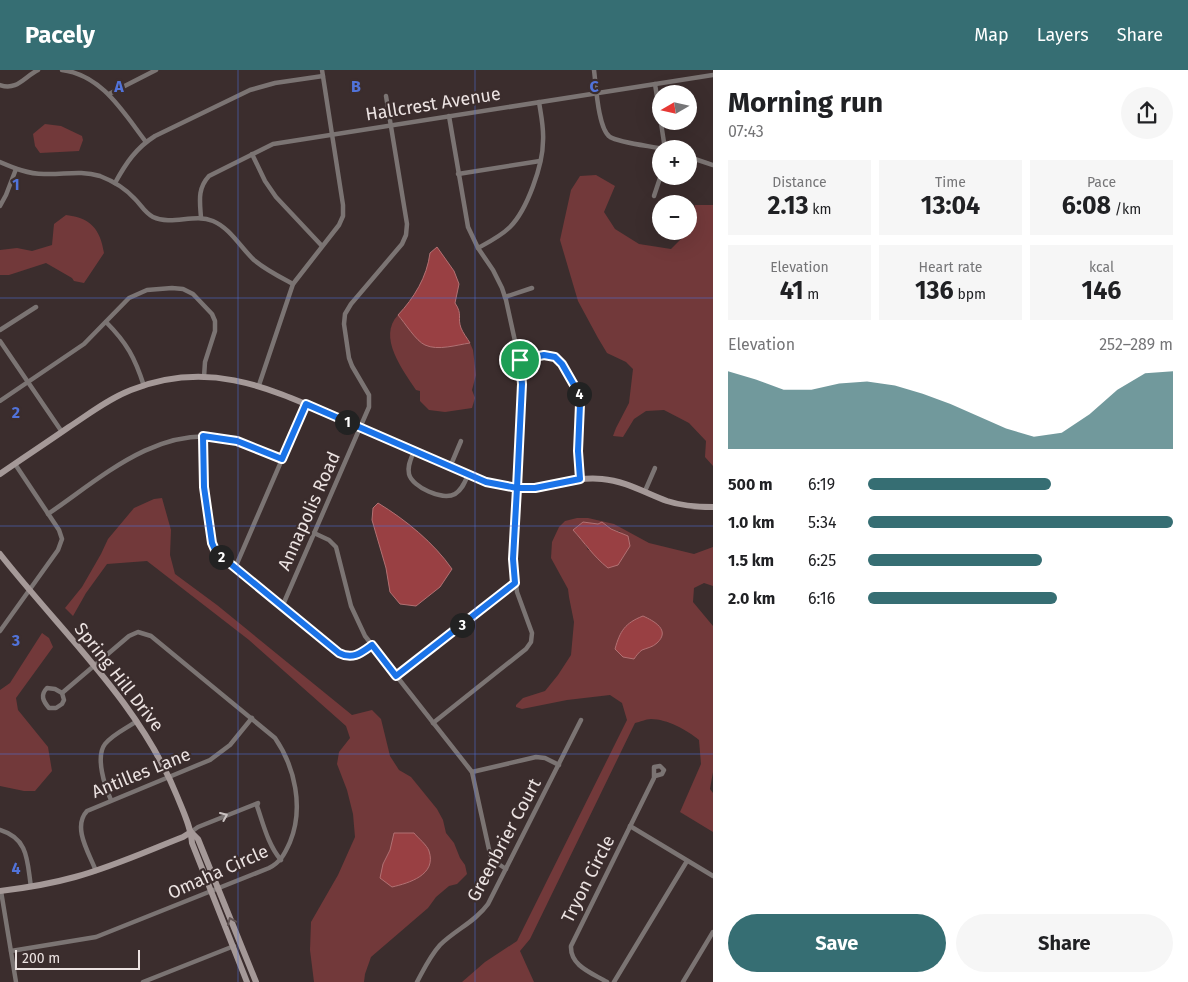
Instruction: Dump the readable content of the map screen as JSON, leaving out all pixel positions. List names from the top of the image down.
{
  "streets": {
    "main road": ["Spring Hill Drive"],
    "street": [
      "Hallcrest Avenue",
      "Annapolis Road",
      "Antilles Lane",
      "Greenbrier Court",
      "Omaha Circle",
      "Tryon Circle"
    ]
  },
  "crossings": [
    ["Hallcrest Avenue", "Annapolis Road"],
    ["Spring Hill Drive", "Antilles Lane"],
    ["Spring Hill Drive", "Omaha Circle"],
    ["Antilles Lane", "Omaha Circle"]
  ],
  "scale_bar": "200 m",
  "north": "left",
  "page": {
    "header": "Pacely",
    "nav": ["Map", "Layers", "Share"],
    "heading": ["Morning run", "07:43"],
    "map_buttons": ["+", "−"],
    "stats": [
      ["Distance", "2.13 km"],
      ["Time", "13:04"],
      ["Pace", "6:08 /km"],
      ["Elevation", "41 m"],
      ["Heart rate", "136 bpm"],
      ["kcal", "146"]
    ],
    "chart": ["Elevation", "252–289 m"],
    "pins": [
      "4",
      "1",
      "2",
      "3"
    ],
    "list": [
      {
        "name": "500 m",
        "note": "6:19"
      },
      {
        "name": "1.0 km",
        "note": "5:34"
      },
      {
        "name": "1.5 km",
        "note": "6:25"
      },
      {
        "name": "2.0 km",
        "note": "6:16"
      }
    ],
    "buttons": ["Save", "Share"],
    "scale": "200 m"
  },
  "grid": {
    "columns": ["A", "B", "C"],
    "rows": [
      "1",
      "2",
      "3",
      "4"
    ]
  }
}
